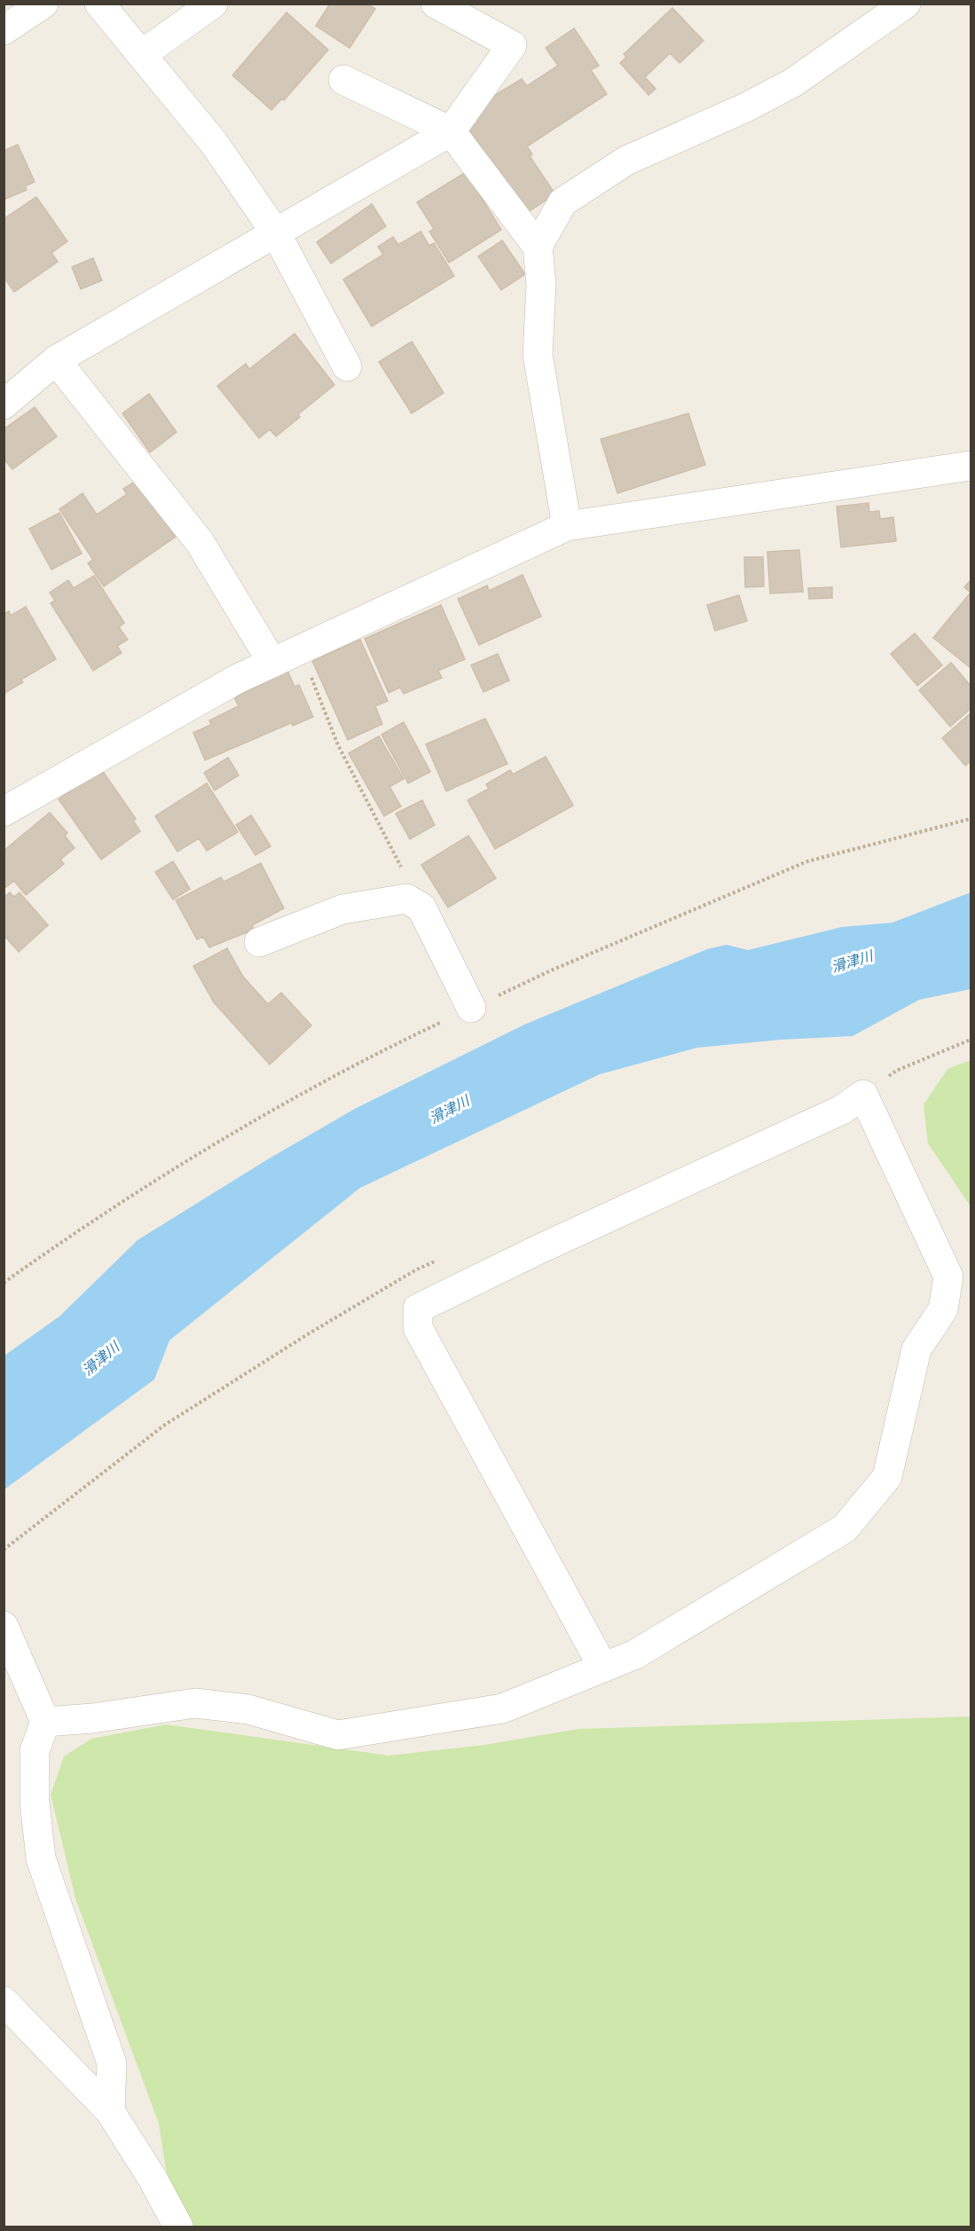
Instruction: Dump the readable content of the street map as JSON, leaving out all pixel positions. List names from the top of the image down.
{
  "water": ["滑津川"]
}
